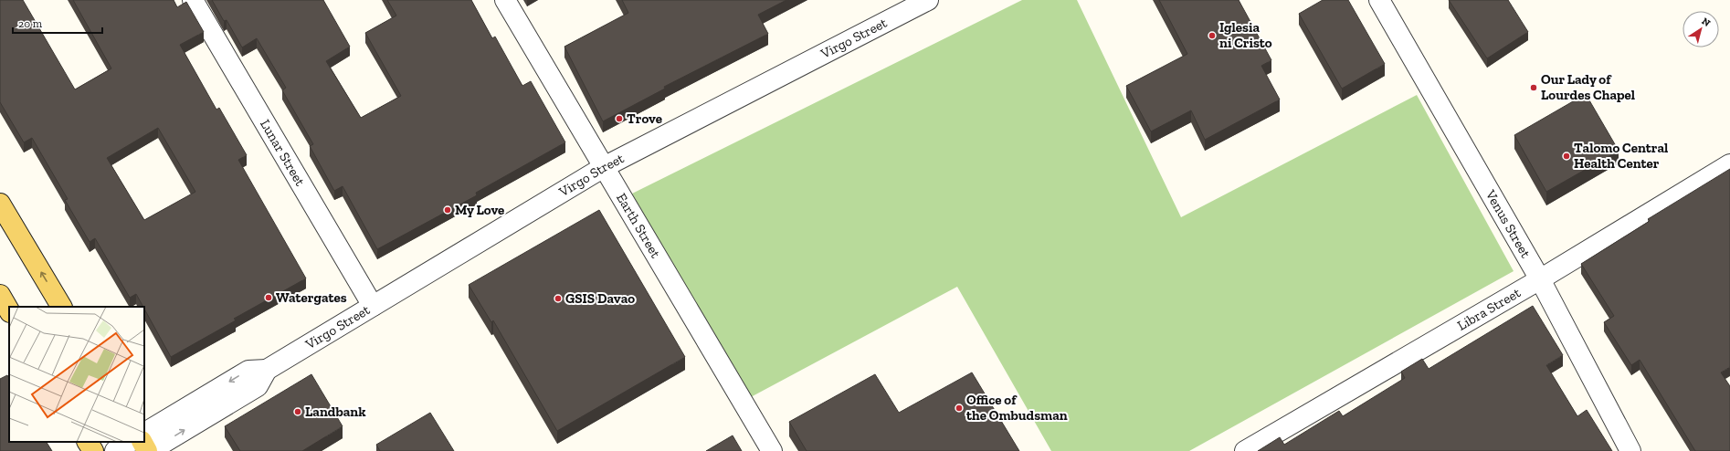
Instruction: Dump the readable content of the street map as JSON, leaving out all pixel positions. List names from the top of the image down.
{
  "streets": {
    "street": [
      "Virgo Street",
      "Lunar Street",
      "Venus Street",
      "Earth Street",
      "Libra Street"
    ]
  },
  "crossings": [
    ["Virgo Street", "Lunar Street"],
    ["Virgo Street", "Earth Street"],
    ["Venus Street", "Libra Street"]
  ],
  "places": [
    "Iglesia ni Cristo",
    "Our Lady of Lourdes Chapel",
    "Trove",
    "Talomo Central Health Center",
    "My Love",
    "Watergates",
    "GSIS Davao",
    "Office of the Ombudsman",
    "Landbank"
  ],
  "scale_bar": "20 m",
  "north": "top right"
}
